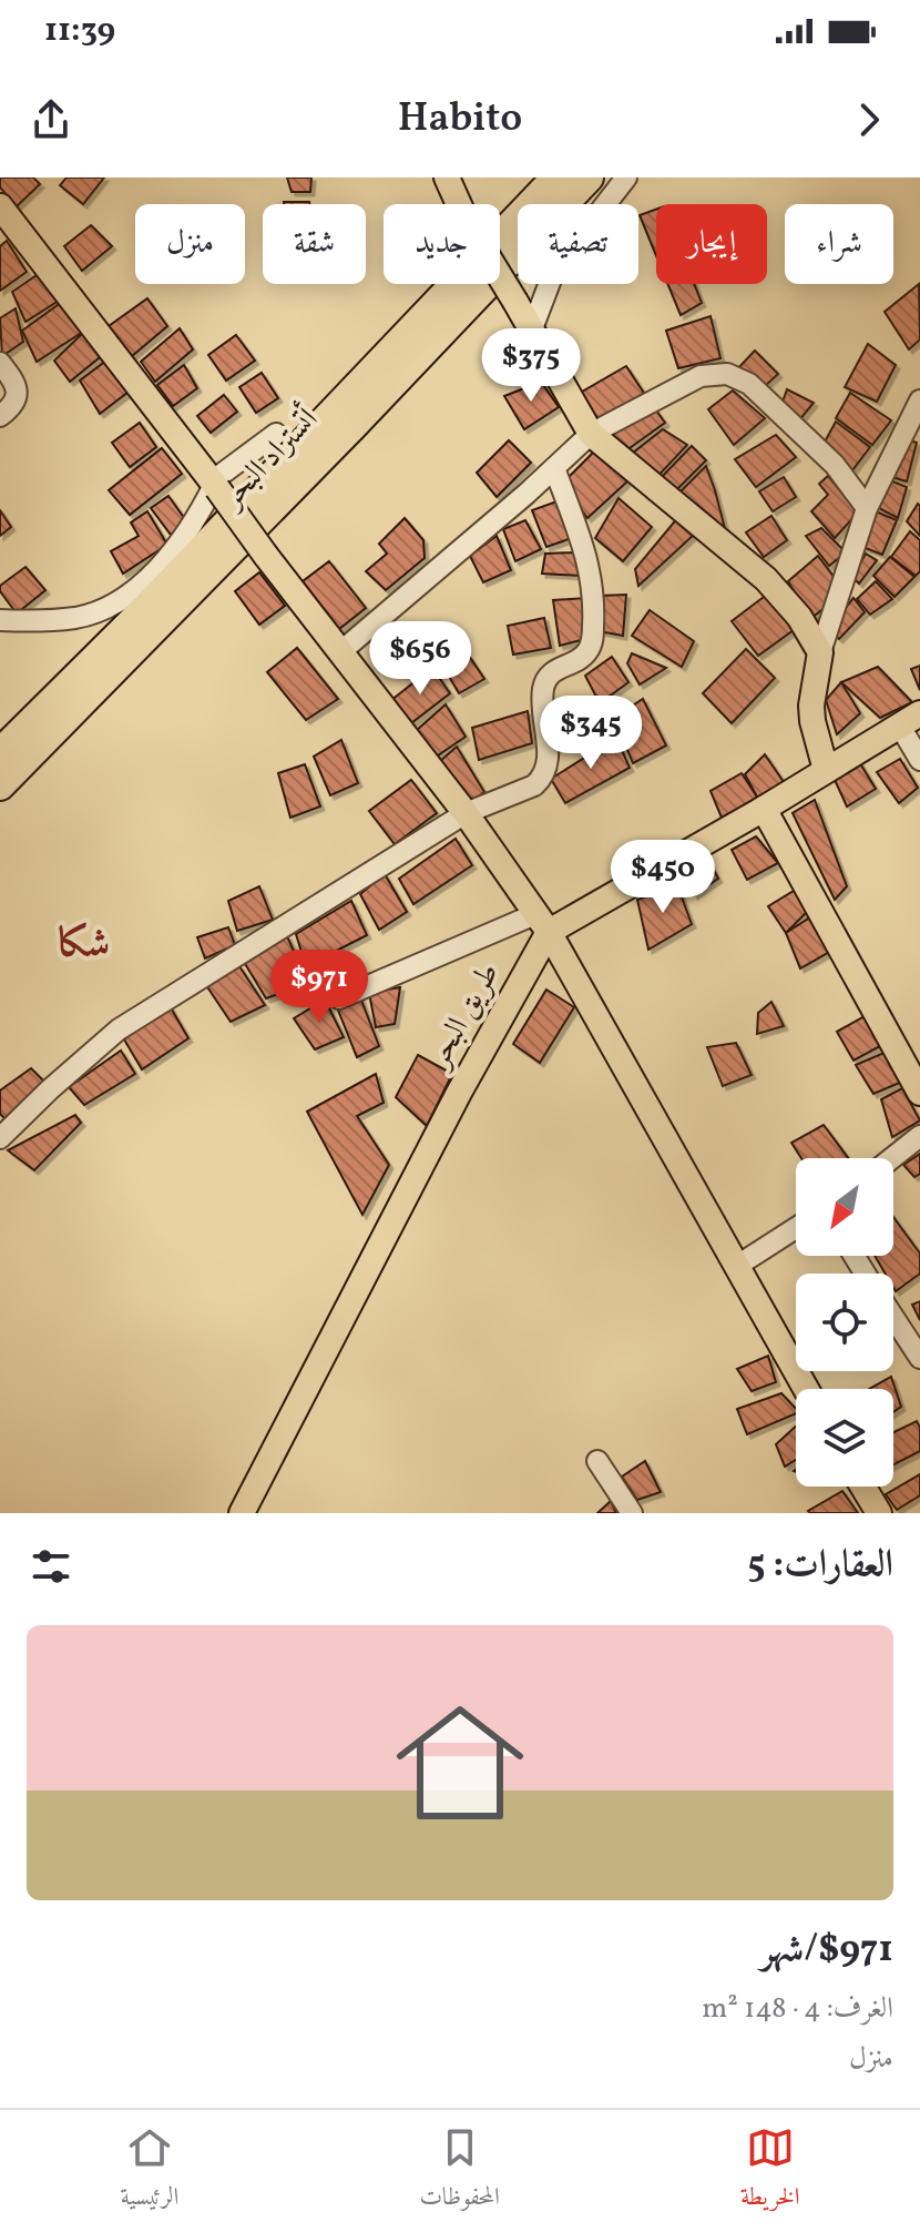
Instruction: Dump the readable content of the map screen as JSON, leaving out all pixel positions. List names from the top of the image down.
{
  "streets": {
    "highway": ["أتستراد البحر"],
    "main road": ["طريق البحر"]
  },
  "districts": ["شكا"],
  "north": "bottom left",
  "page": {
    "status": "11:39",
    "header": "Habito",
    "chip": [
      "شراء",
      "إيجار",
      "تصفية",
      "جديد",
      "شقة",
      "منزل"
    ],
    "price": [
      "$375",
      "$656",
      "$345",
      "$450",
      "$971"
    ],
    "heading": "العقارات: 5",
    "list": [
      {
        "name": "$971/شهر",
        "note": "الغرف: 4 · 148 m² · منزل"
      }
    ],
    "tabs": ["الخريطة", "المحفوظات", "الرئيسية"]
  }
}
